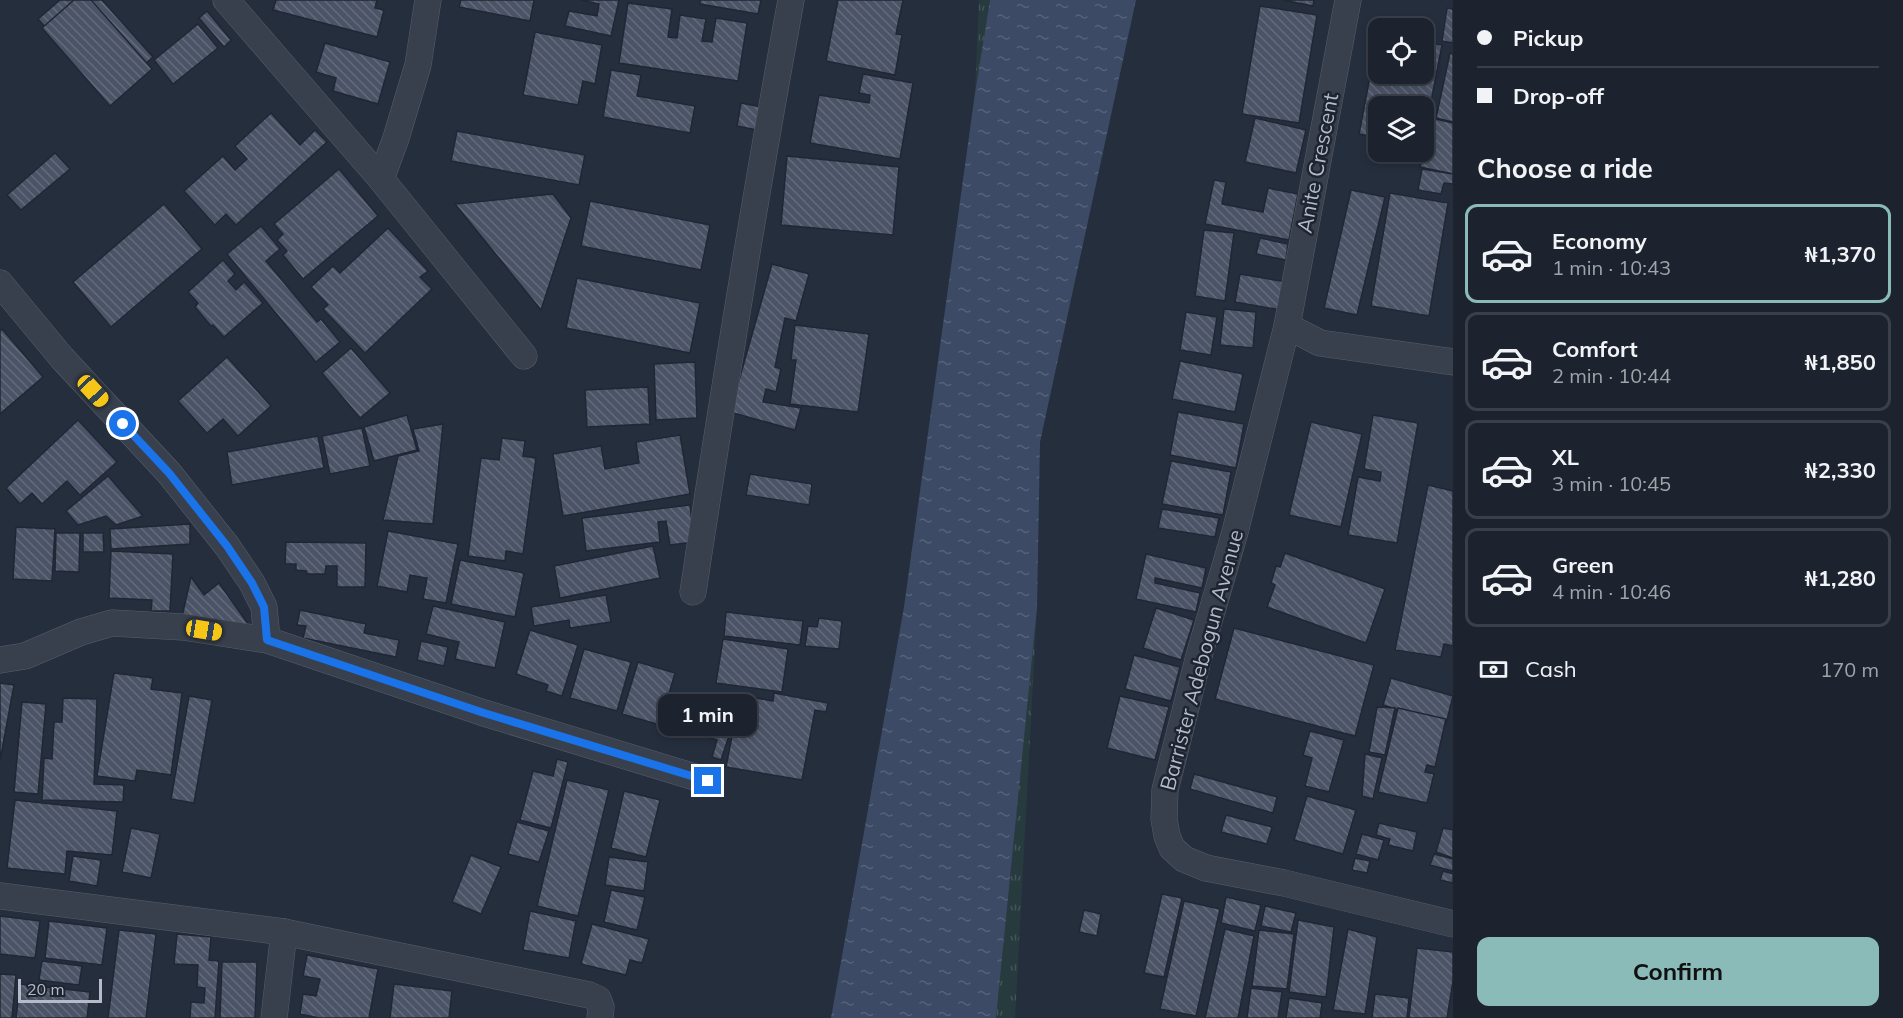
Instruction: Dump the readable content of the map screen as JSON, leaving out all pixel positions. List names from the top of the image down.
{
  "streets": {
    "street": ["Anite Crescent", "Barrister Adebogun Avenue"]
  },
  "crossings": [
    ["Anite Crescent", "Barrister Adebogun Avenue"]
  ],
  "scale_bar": "20 m",
  "page": {
    "banner": ["Pickup", "Drop-off"],
    "heading": "Choose a ride",
    "list": [
      {
        "name": "Economy",
        "note": "1 min · 10:43",
        "value": "₦1,370"
      },
      {
        "name": "Comfort",
        "note": "2 min · 10:44",
        "value": "₦1,850"
      },
      {
        "name": "XL",
        "note": "3 min · 10:45",
        "value": "₦2,330"
      },
      {
        "name": "Green",
        "note": "4 min · 10:46",
        "value": "₦1,280"
      }
    ],
    "pay": ["Cash", "170 m"],
    "bubble": "1 min",
    "buttons": "Confirm",
    "scale": "20 m"
  }
}
